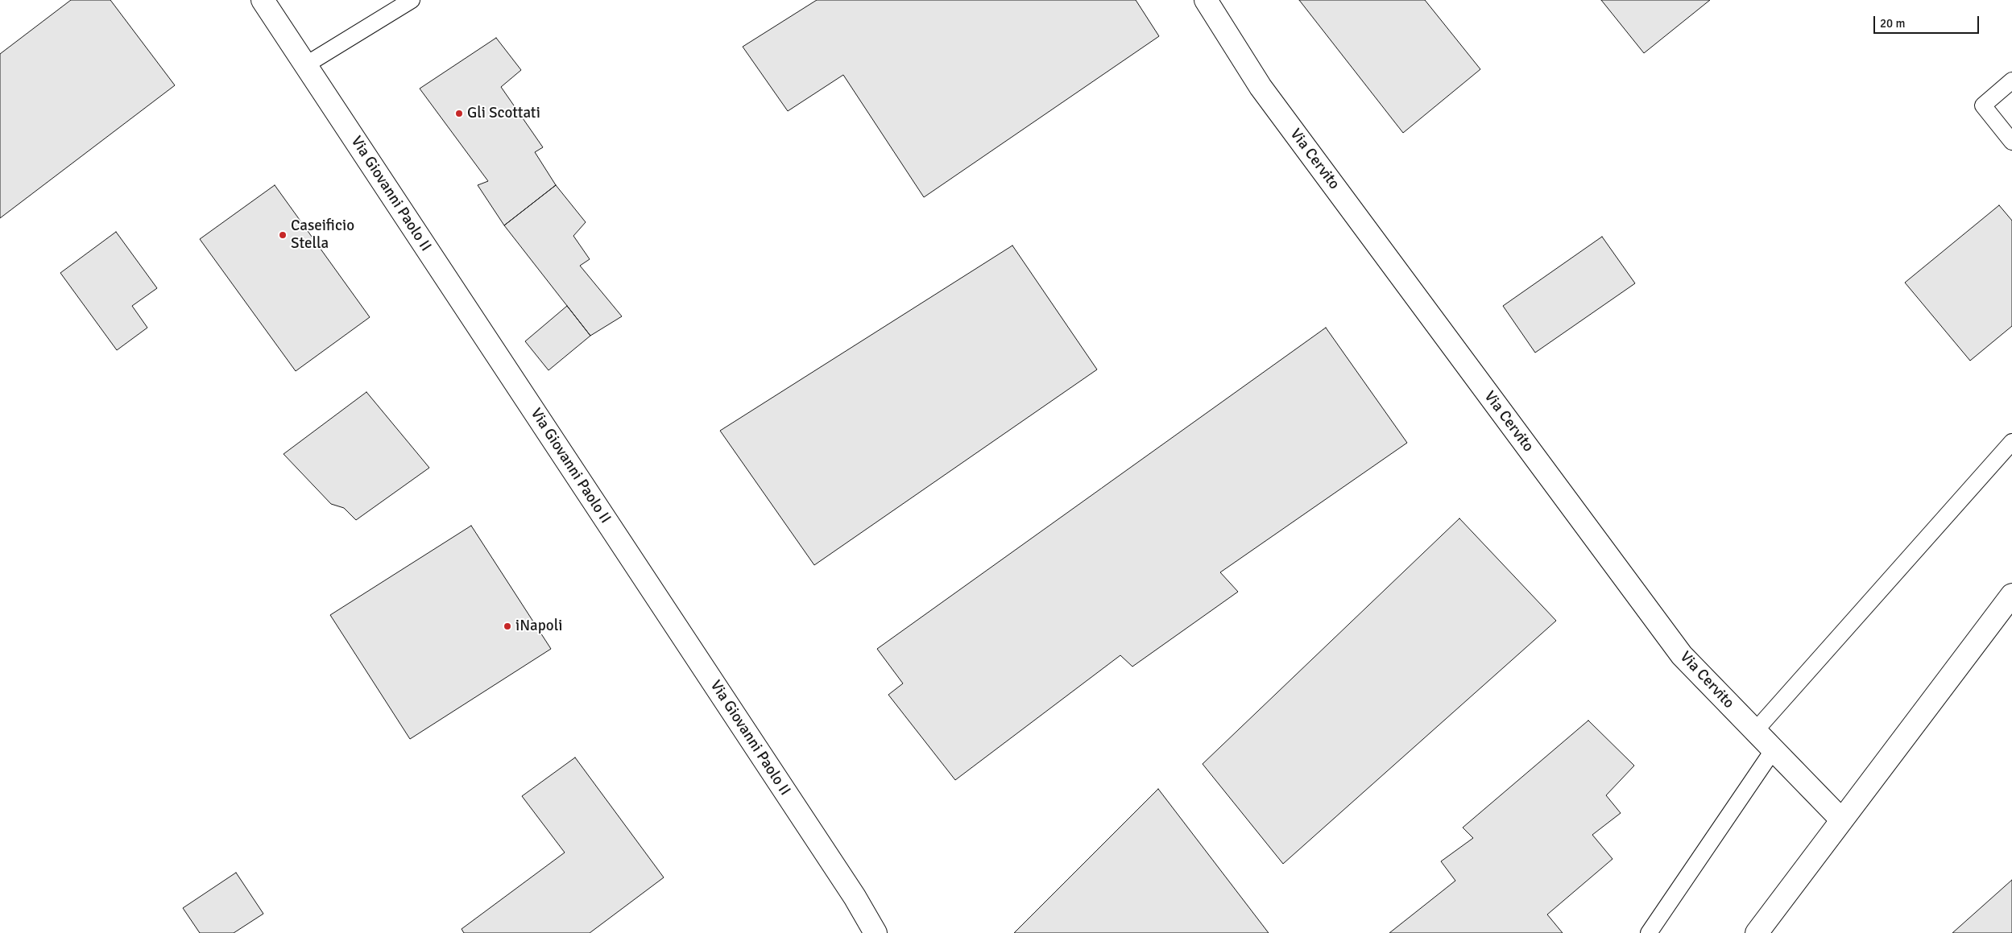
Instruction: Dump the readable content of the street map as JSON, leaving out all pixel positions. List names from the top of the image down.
{
  "streets": {
    "street": ["Via Cervito", "Via Giovanni Paolo II"]
  },
  "places": ["Gli Scottati", "Caseificio Stella", "iNapoli"],
  "scale_bar": "20 m"
}
